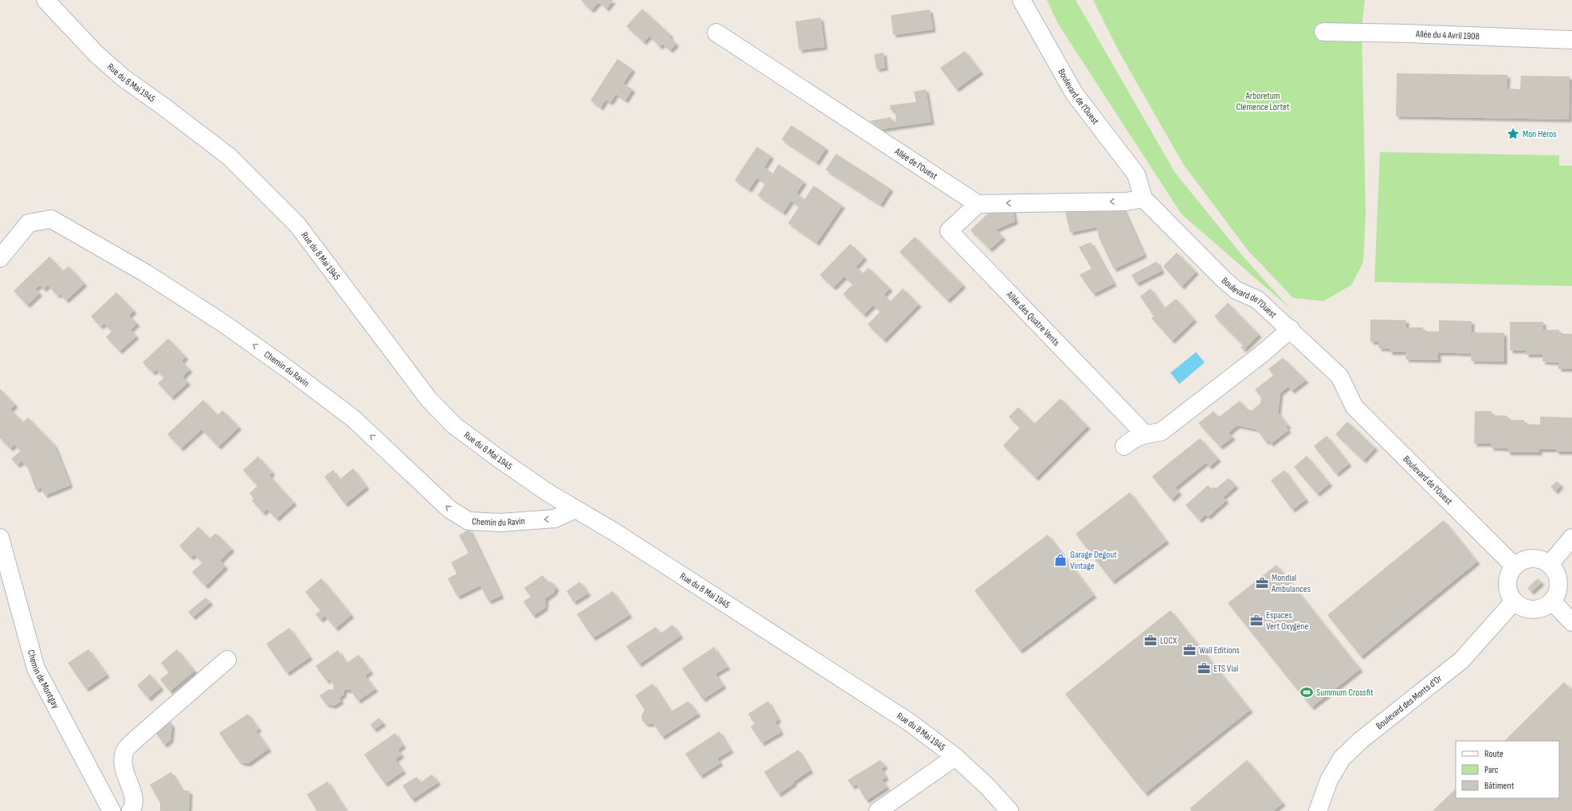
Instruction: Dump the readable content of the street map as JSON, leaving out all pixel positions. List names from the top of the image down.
{
  "streets": {
    "street": [
      "Allée du 4 Avril 1908",
      "Rue du 8 Mai 1945",
      "Boulevard de l'Ouest",
      "Allée de l'Ouest",
      "Allée des Quatre Vents",
      "Chemin du Ravin",
      "Chemin de Montgay",
      "Boulevard des Monts d'Or"
    ]
  },
  "crossings": [
    ["Rue du 8 Mai 1945", "Chemin du Ravin"],
    ["Boulevard de l'Ouest", "Boulevard des Monts d'Or"],
    ["Allée de l'Ouest", "Allée des Quatre Vents"]
  ],
  "one_way": ["Chemin du Ravin"],
  "parks": ["Arboretum Clémence Lortet"],
  "places": {
    "place": ["Mon Héros"],
    "shop": ["Garage Degout Vintage"],
    "office": [
      "Mondial Ambulances",
      "Espaces Vert Oxygène",
      "LOCX",
      "Wall Editions",
      "ETS Vial"
    ],
    "sports": ["Summum Crossfit"]
  },
  "legend": ["Route", "Parc", "Bâtiment"]
}
